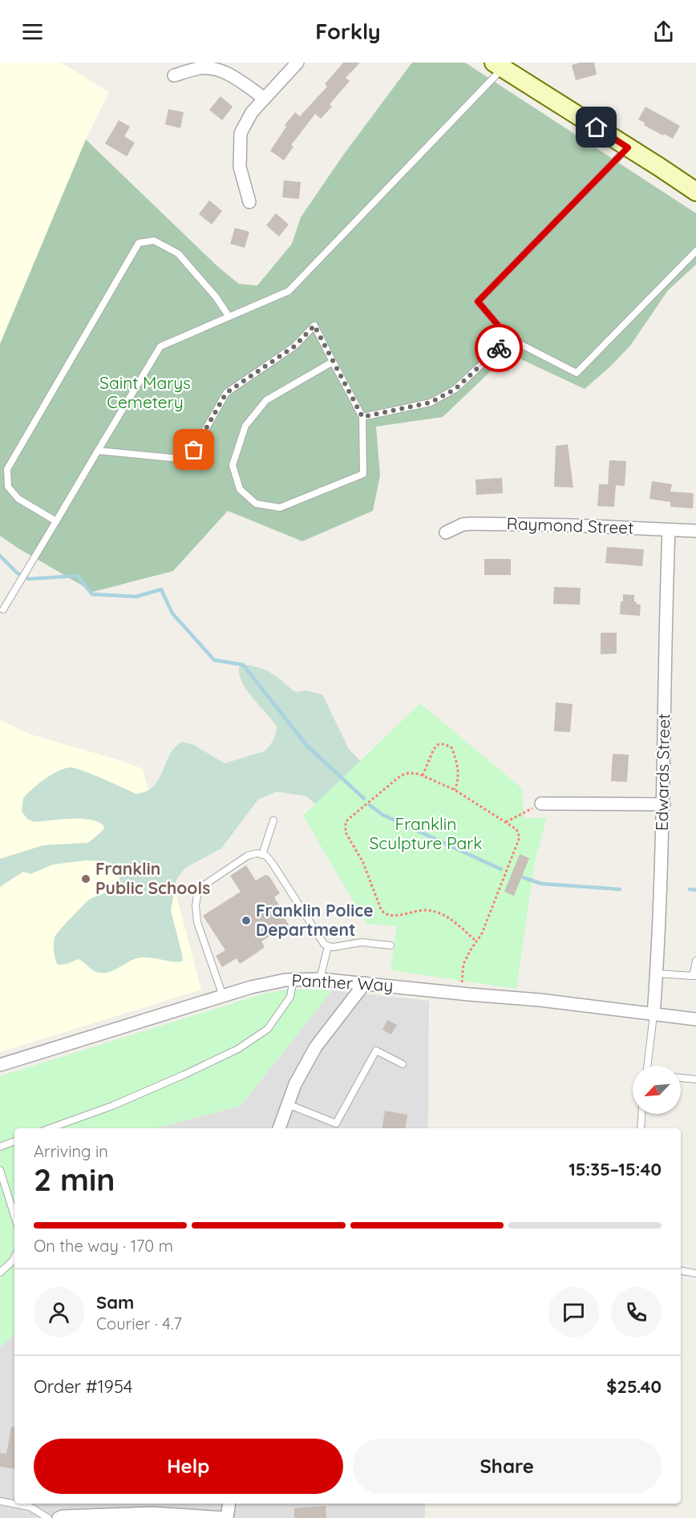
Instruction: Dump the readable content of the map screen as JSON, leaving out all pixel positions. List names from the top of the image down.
{
  "streets": {
    "street": ["Raymond Street", "Edwards Street", "Panther Way"]
  },
  "crossings": [
    ["Raymond Street", "Edwards Street"],
    ["Edwards Street", "Panther Way"]
  ],
  "parks": ["Saint Marys Cemetery", "Franklin Sculpture Park"],
  "places": ["Franklin Public Schools", "Franklin Police Department"],
  "north": "bottom left",
  "page": {
    "header": "Forkly",
    "heading": ["2 min", "Arriving in", "15:35–15:40"],
    "panel": [
      "Sam",
      "Courier · 4.7",
      "Order #1954",
      "$25.40"
    ],
    "bar": "On the way · 170 m",
    "buttons": ["Help", "Share"]
  }
}
